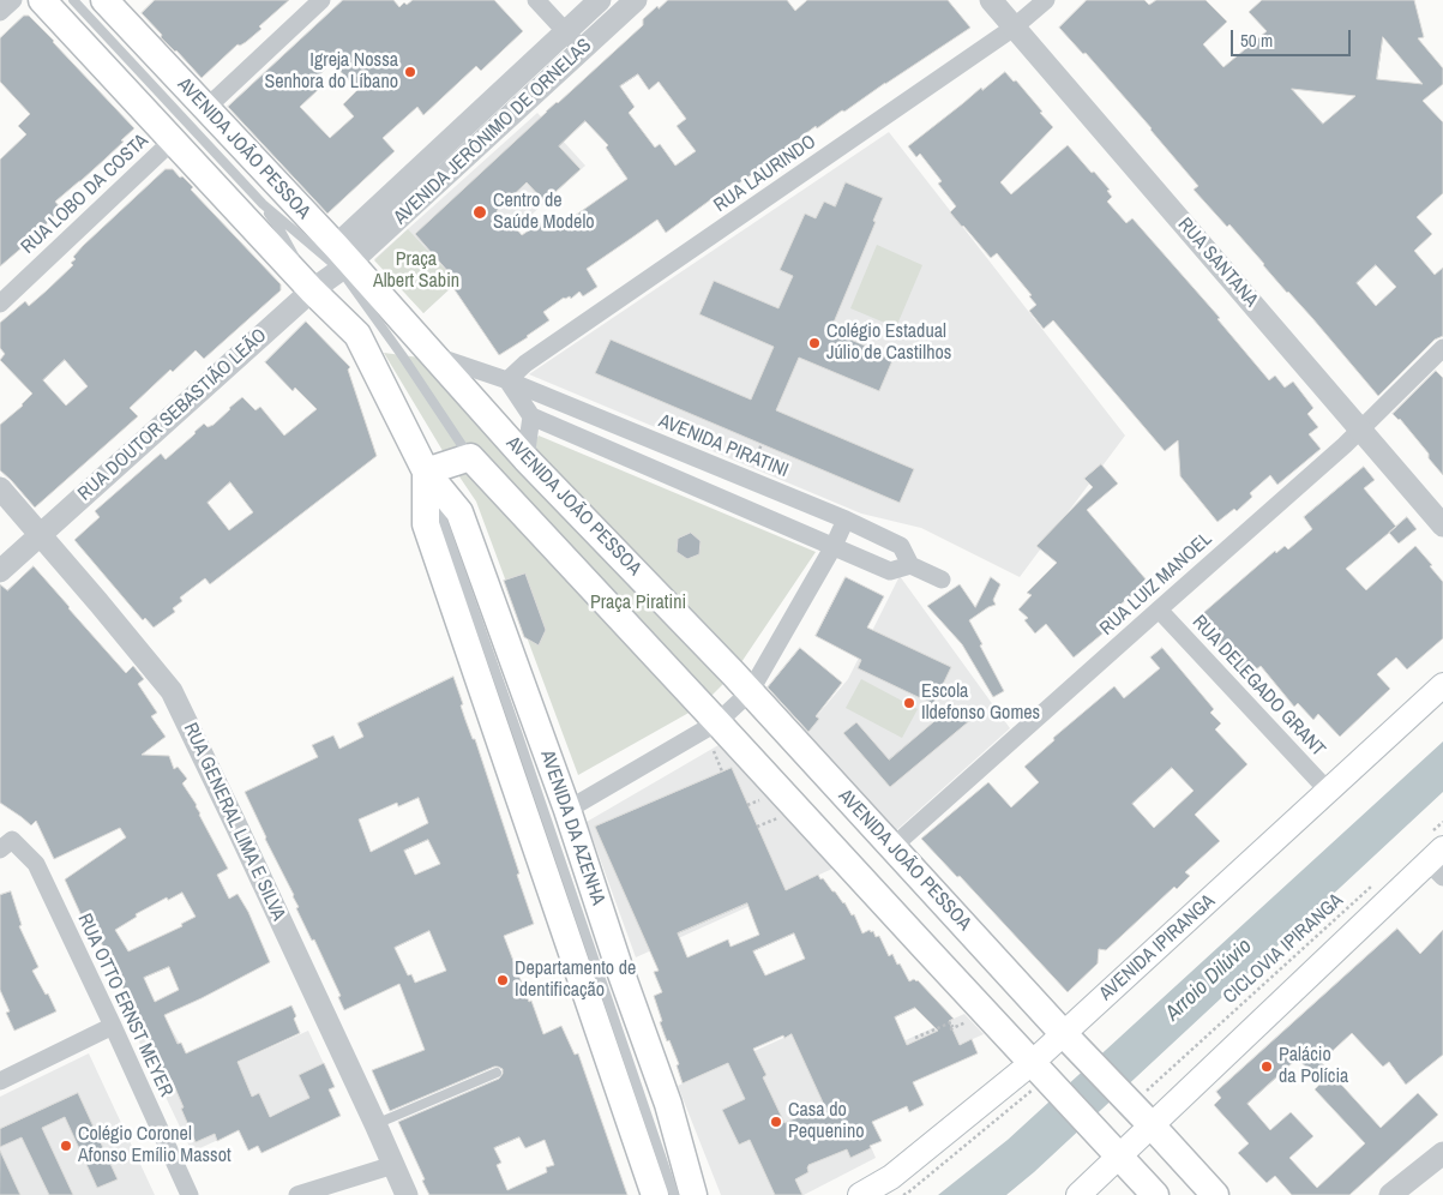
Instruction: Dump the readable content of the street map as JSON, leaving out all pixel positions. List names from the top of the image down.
{
  "streets": {
    "main road": ["AVENIDA JOÃO PESSOA", "AVENIDA DA AZENHA", "AVENIDA IPIRANGA"],
    "street": [
      "AVENIDA JERÔNIMO DE ORNELAS",
      "RUA LAURINDO",
      "RUA LOBO DA COSTA",
      "RUA SANTANA",
      "RUA DOUTOR SEBASTIÃO LEÃO",
      "AVENIDA PIRATINI",
      "RUA LUIZ MANOEL",
      "RUA DELEGADO GRANT",
      "RUA GENERAL LIMA E SILVA",
      "RUA OTTO ERNST MEYER"
    ],
    "path": ["CICLOVIA IPIRANGA"]
  },
  "crossings": [
    ["AVENIDA JERÔNIMO DE ORNELAS", "AVENIDA JOÃO PESSOA"],
    ["AVENIDA JERÔNIMO DE ORNELAS", "RUA DOUTOR SEBASTIÃO LEÃO"],
    ["AVENIDA JOÃO PESSOA", "RUA DOUTOR SEBASTIÃO LEÃO"],
    ["AVENIDA JOÃO PESSOA", "AVENIDA PIRATINI"],
    ["AVENIDA JOÃO PESSOA", "RUA LUIZ MANOEL"],
    ["AVENIDA JOÃO PESSOA", "AVENIDA IPIRANGA"],
    ["AVENIDA JOÃO PESSOA", "CICLOVIA IPIRANGA"],
    ["RUA LAURINDO", "RUA SANTANA"],
    ["RUA LAURINDO", "AVENIDA PIRATINI"],
    ["RUA SANTANA", "RUA LUIZ MANOEL"],
    ["RUA DOUTOR SEBASTIÃO LEÃO", "RUA GENERAL LIMA E SILVA"],
    ["RUA DOUTOR SEBASTIÃO LEÃO", "AVENIDA DA AZENHA"],
    ["RUA LUIZ MANOEL", "RUA DELEGADO GRANT"],
    ["RUA DELEGADO GRANT", "AVENIDA IPIRANGA"]
  ],
  "water": ["Arroio Dilúvio"],
  "parks": ["Praça Albert Sabin", "Praça Piratini"],
  "places": [
    "Igreja Nossa Senhora do Líbano",
    "Centro de Saúde Modelo",
    "Colégio Estadual Júlio de Castilhos",
    "Escola Ildefonso Gomes",
    "Departamento de Identificação",
    "Palácio da Polícia",
    "Casa do Pequenino",
    "Colégio Coronel Afonso Emílio Massot"
  ],
  "scale_bar": "50 m"
}
